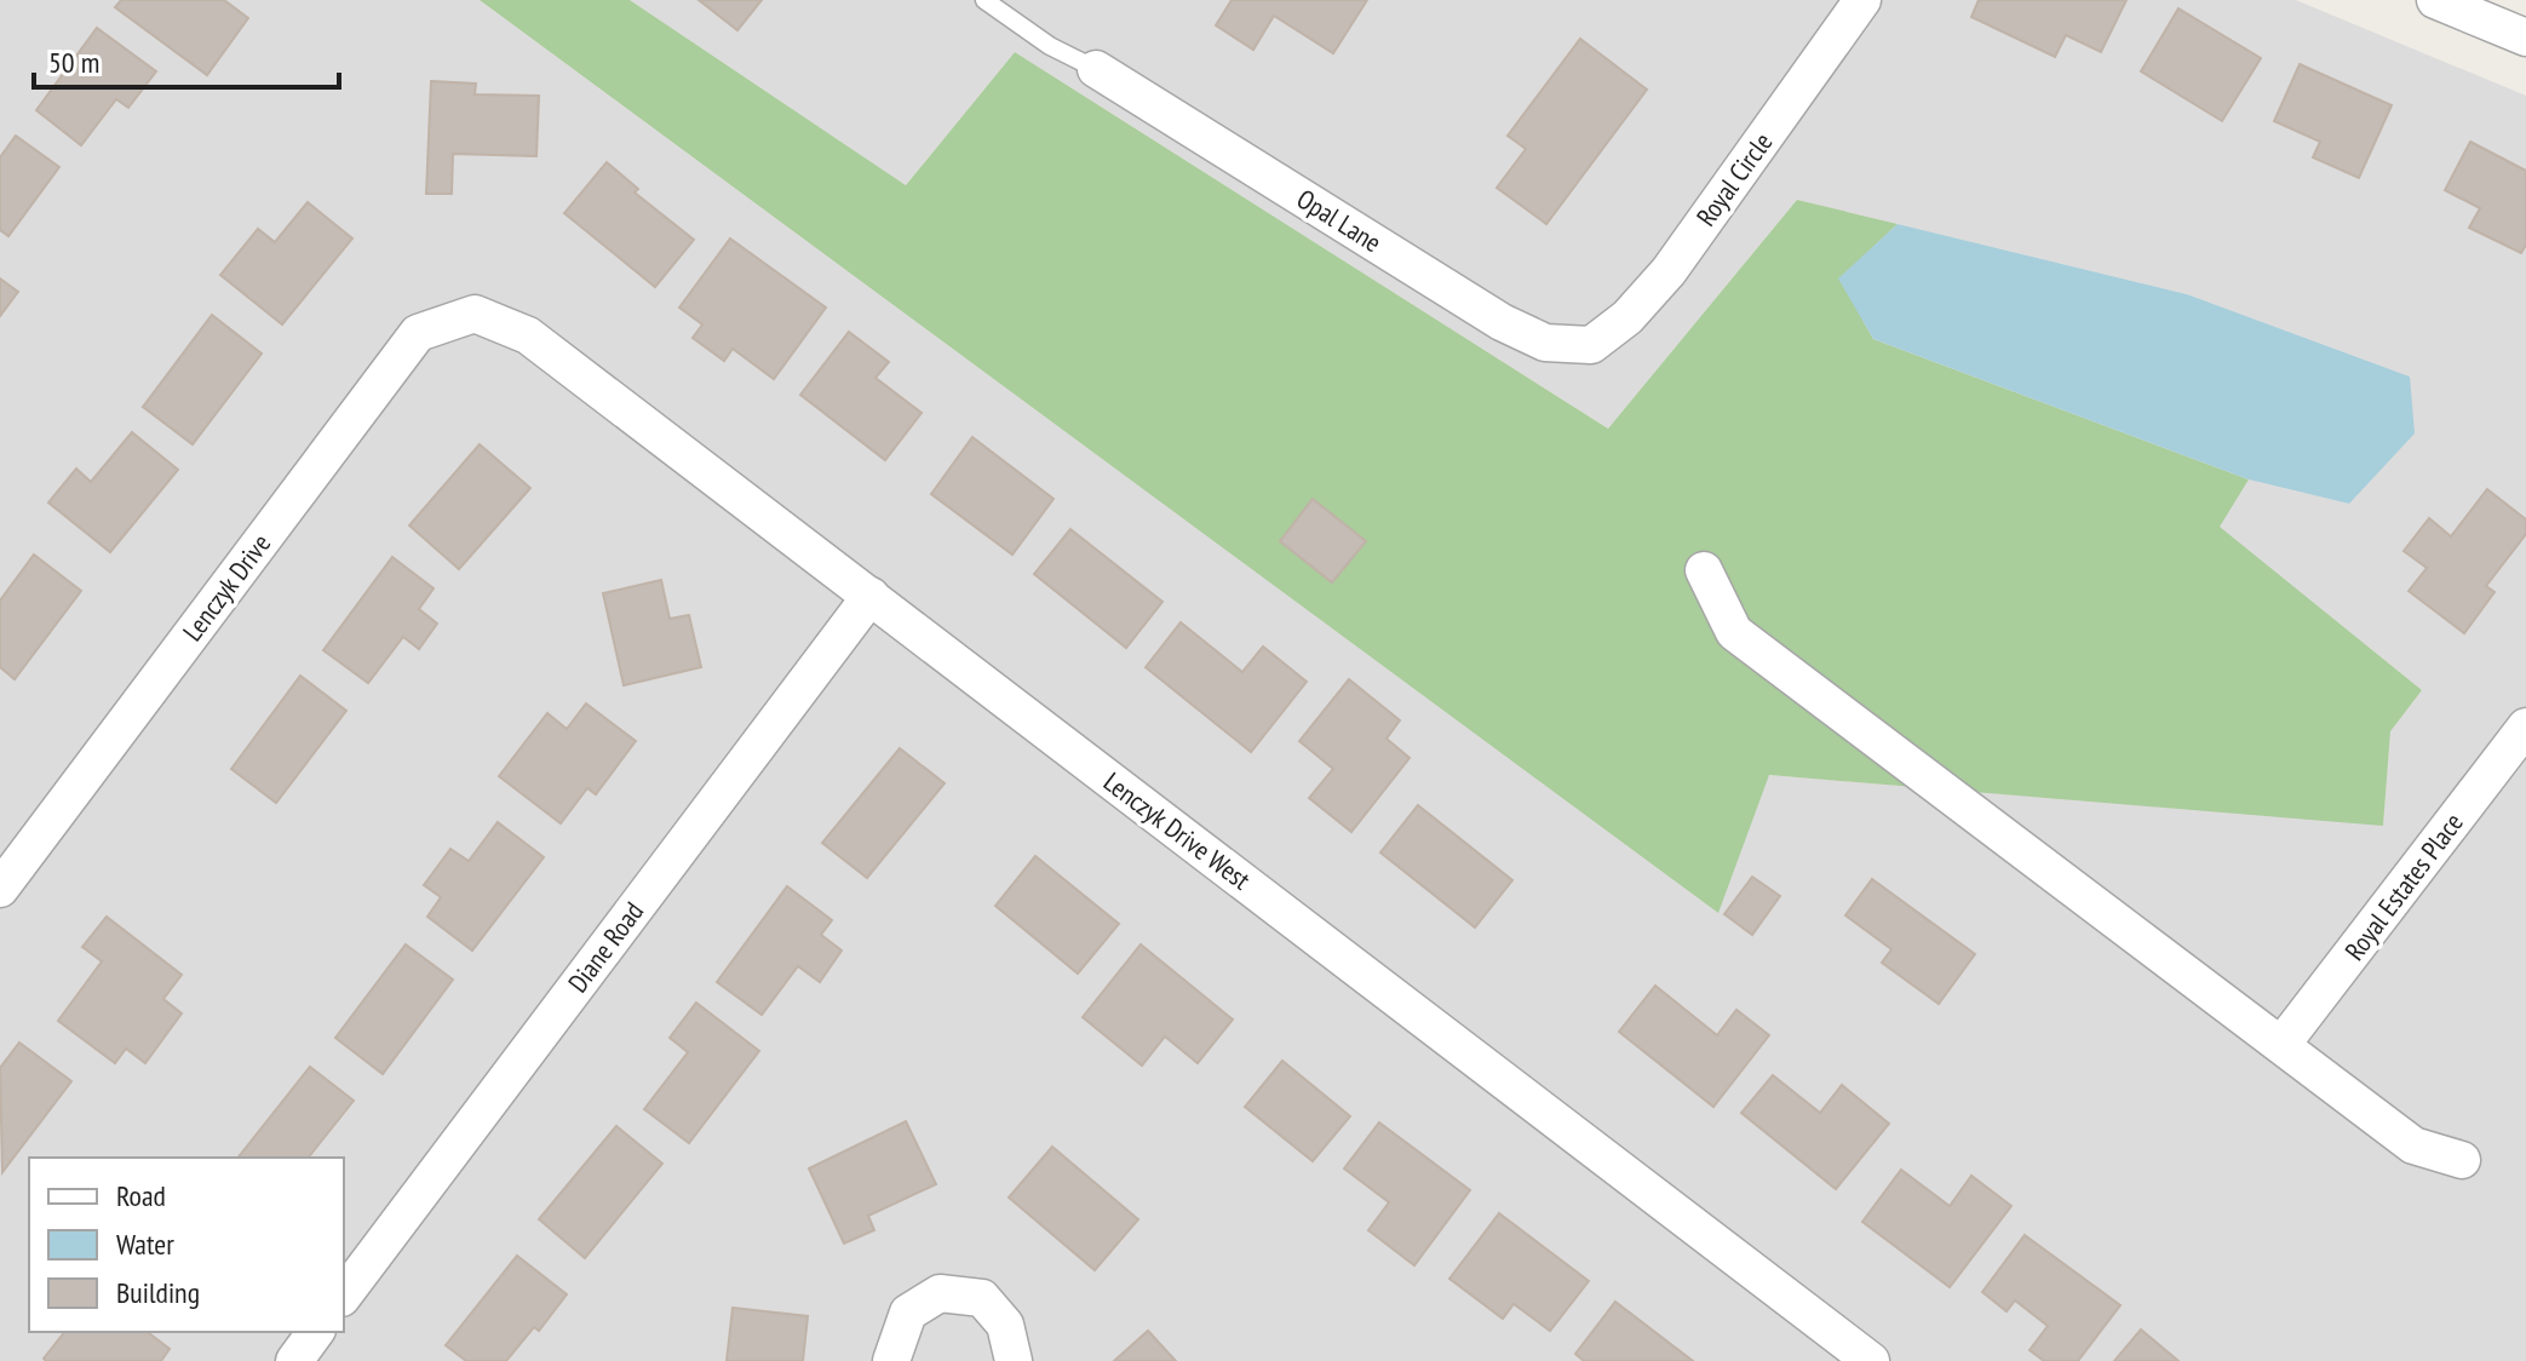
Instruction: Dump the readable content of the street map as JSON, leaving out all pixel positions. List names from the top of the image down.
{
  "streets": {
    "street": [
      "Royal Circle",
      "Opal Lane",
      "Lenczyk Drive",
      "Lenczyk Drive West",
      "Royal Estates Place",
      "Diane Road"
    ]
  },
  "crossings": [
    ["Royal Circle", "Opal Lane"],
    ["Lenczyk Drive", "Lenczyk Drive West"],
    ["Lenczyk Drive West", "Diane Road"]
  ],
  "legend": ["Road", "Water", "Building"],
  "scale_bar": "50 m"
}
